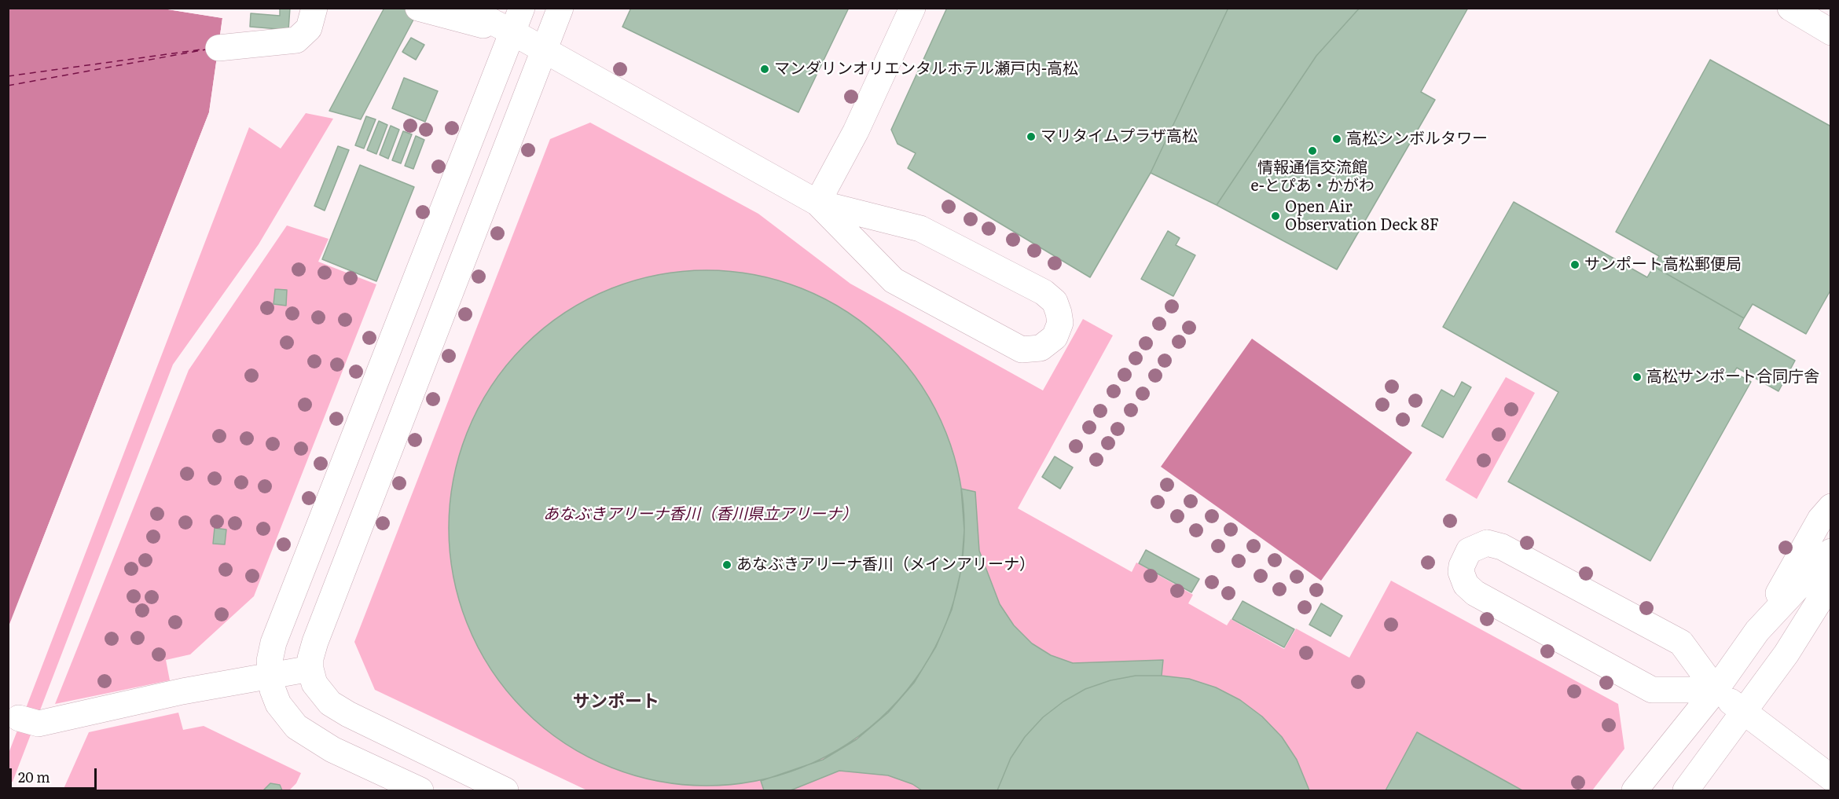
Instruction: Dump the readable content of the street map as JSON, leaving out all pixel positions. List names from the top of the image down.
{
  "districts": ["サンポート"],
  "parks": ["あなぶきアリーナ香川（香川県立アリーナ）"],
  "places": [
    "マンダリンオリエンタルホテル瀬戸内-高松",
    "マリタイムプラザ高松",
    "高松シンボルタワー",
    "情報通信交流館 e-とぴあ・かがわ",
    "Open Air Observation Deck 8F",
    "サンポート高松郵便局",
    "高松サンポート合同庁舎",
    "あなぶきアリーナ香川（メインアリーナ）"
  ],
  "scale_bar": "20 m"
}
